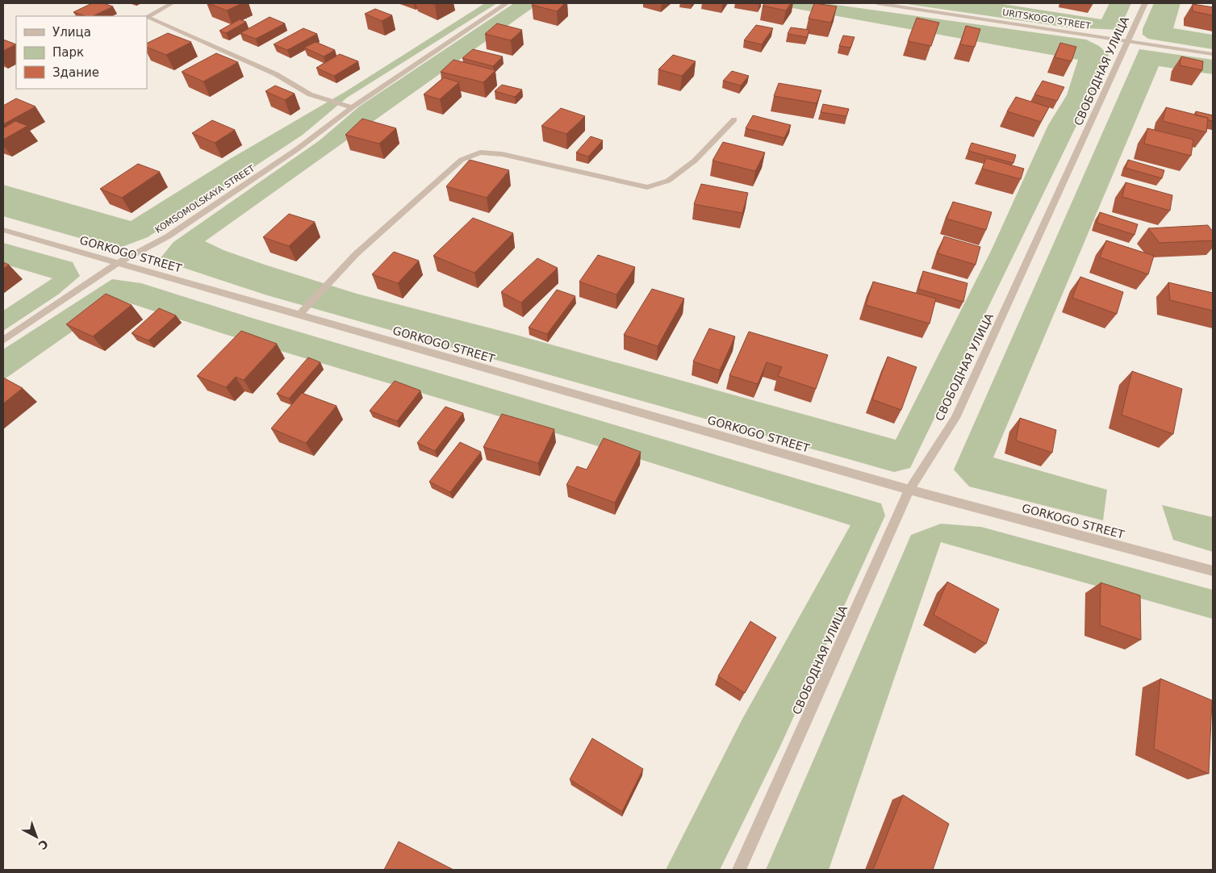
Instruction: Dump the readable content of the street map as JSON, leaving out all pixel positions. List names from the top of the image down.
{
  "streets": {
    "street": [
      "URITSKOGO STREET",
      "СВОБОДНАЯ УЛИЦА",
      "KOMSOMOLSKAYA STREET",
      "GORKOGO STREET"
    ]
  },
  "crossings": [
    ["URITSKOGO STREET", "СВОБОДНАЯ УЛИЦА"],
    ["СВОБОДНАЯ УЛИЦА", "GORKOGO STREET"],
    ["KOMSOMOLSKAYA STREET", "GORKOGO STREET"]
  ],
  "legend": ["Улица", "Парк", "Здание"],
  "north": "bottom right"
}
